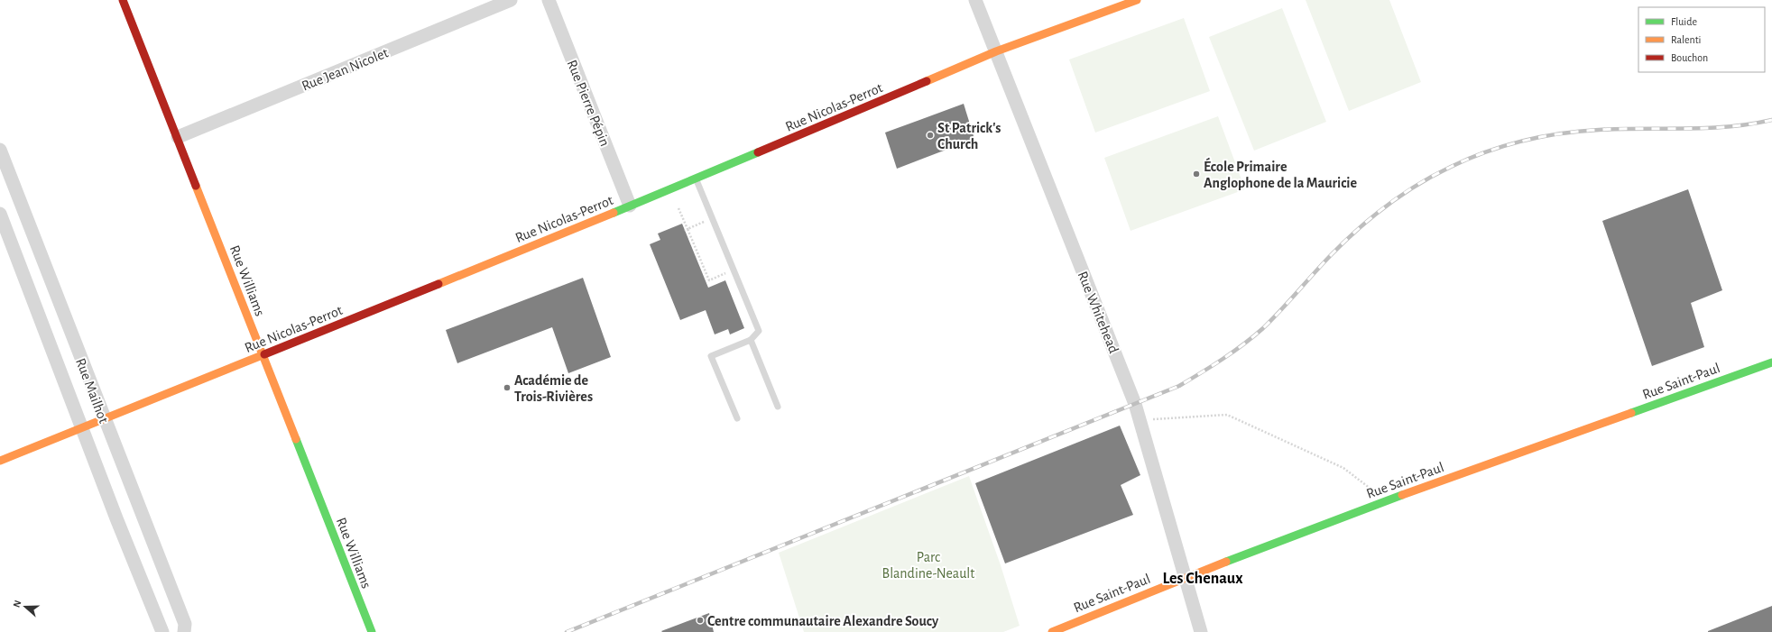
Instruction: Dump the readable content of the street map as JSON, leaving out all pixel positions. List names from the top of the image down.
{
  "streets": {
    "street": [
      "Rue Jean Nicolet",
      "Rue Pierre Pépin",
      "Rue Nicolas-Perrot",
      "Rue Williams",
      "Rue Whitehead",
      "Rue Saint-Paul",
      "Rue Mailhot"
    ]
  },
  "crossings": [
    ["Rue Jean Nicolet", "Rue Williams"],
    ["Rue Pierre Pépin", "Rue Nicolas-Perrot"],
    ["Rue Nicolas-Perrot", "Rue Williams"],
    ["Rue Nicolas-Perrot", "Rue Whitehead"],
    ["Rue Nicolas-Perrot", "Rue Mailhot"],
    ["Rue Whitehead", "Rue Saint-Paul"]
  ],
  "districts": ["Les Chenaux"],
  "parks": ["Parc Blandine-Neault"],
  "places": [
    "St Patrick's Church",
    "École Primaire Anglophone de la Mauricie",
    "Académie de Trois-Rivières",
    "Centre communautaire Alexandre Soucy"
  ],
  "legend": ["Fluide", "Ralenti", "Bouchon"],
  "north": "left"
}
